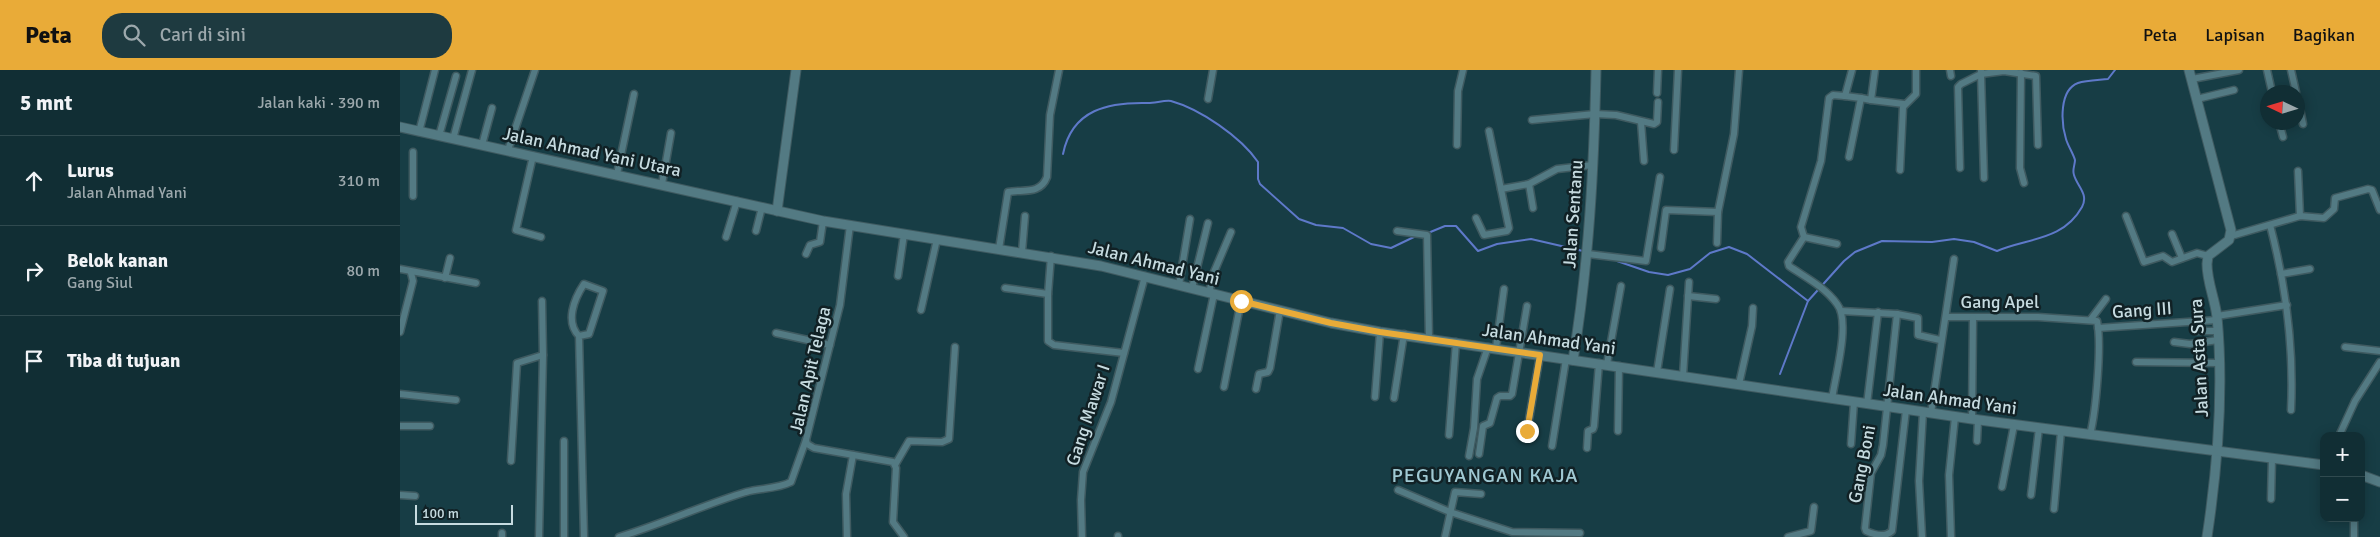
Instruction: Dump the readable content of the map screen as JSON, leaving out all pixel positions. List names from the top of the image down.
{
  "streets": {
    "main road": [
      "Jalan Ahmad Yani Utara",
      "Jalan Sentanu",
      "Jalan Ahmad Yani",
      "Jalan Asta Sura"
    ],
    "street": [
      "Gang Apel",
      "Gang III",
      "Jalan Apit Telaga",
      "Gang Mawar I",
      "Gang Boni"
    ]
  },
  "crossings": [
    ["Jalan Ahmad Yani Utara", "Jalan Ahmad Yani"],
    ["Jalan Sentanu", "Jalan Ahmad Yani"],
    ["Jalan Ahmad Yani", "Gang Apel"],
    ["Jalan Ahmad Yani", "Jalan Asta Sura"],
    ["Jalan Ahmad Yani", "Jalan Apit Telaga"],
    ["Jalan Ahmad Yani", "Gang Mawar I"],
    ["Jalan Ahmad Yani", "Gang Boni"],
    ["Gang III", "Jalan Asta Sura"]
  ],
  "districts": ["PEGUYANGAN KAJA"],
  "scale_bar": "100 m",
  "north": "left",
  "page": {
    "header": "Peta",
    "search": "Cari di sini",
    "nav": ["Peta", "Lapisan", "Bagikan"],
    "heading": ["5 mnt", "Jalan kaki · 390 m"],
    "list": [
      ["Lurus", "Jalan Ahmad Yani", "310 m"],
      ["Belok kanan", "Gang Siul", "80 m"],
      "Tiba di tujuan"
    ],
    "map_buttons": ["+", "−"],
    "scale": "100 m"
  }
}
